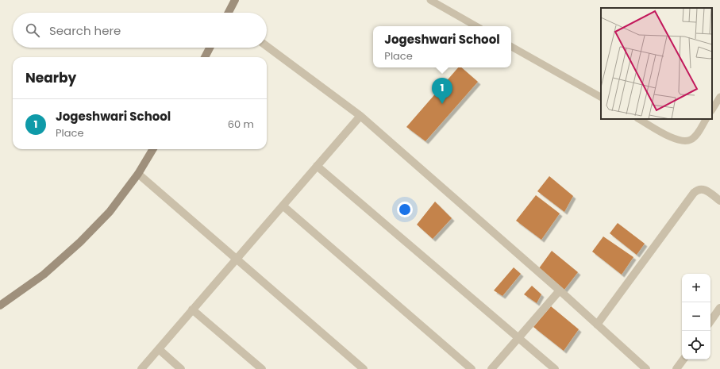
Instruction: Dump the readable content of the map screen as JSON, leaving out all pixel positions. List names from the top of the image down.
{
  "page": {
    "search": "Search here",
    "popup": ["Jogeshwari School", "Place"],
    "heading": "Nearby",
    "pins": "1",
    "list": [
      {
        "mark": "1",
        "name": "Jogeshwari School",
        "note": "Place",
        "value": "60 m"
      }
    ],
    "map_buttons": ["+", "−"]
  }
}
